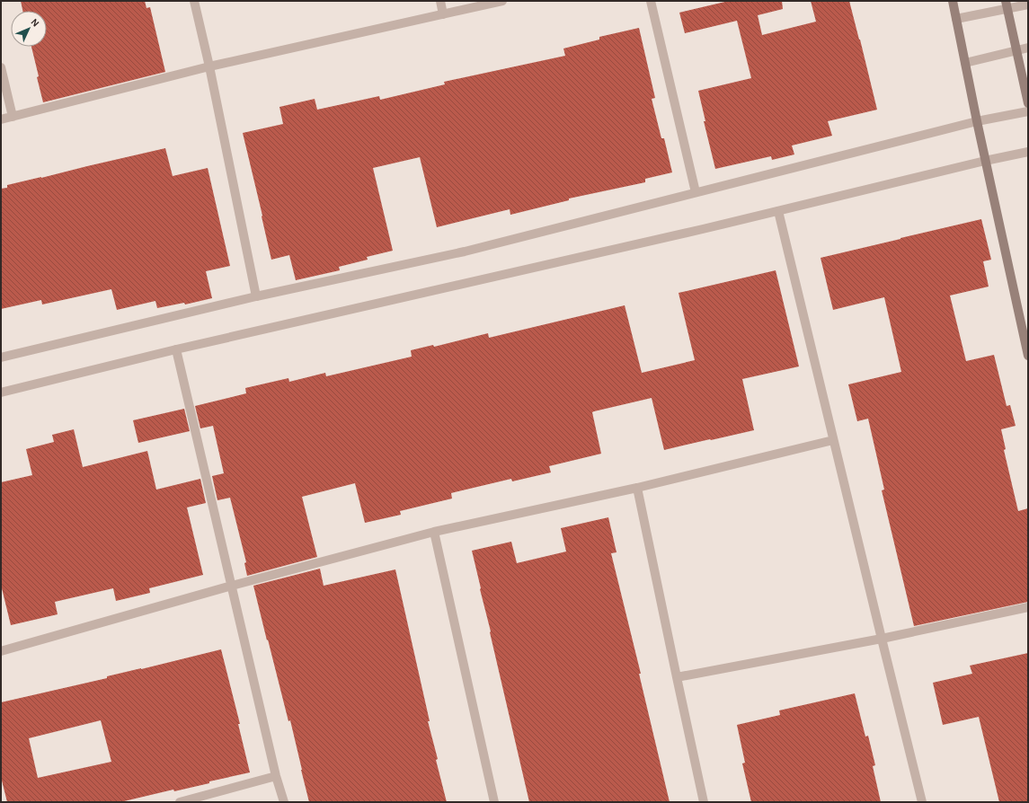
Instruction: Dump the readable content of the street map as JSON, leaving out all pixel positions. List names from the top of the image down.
{
  "north": "top right"
}
